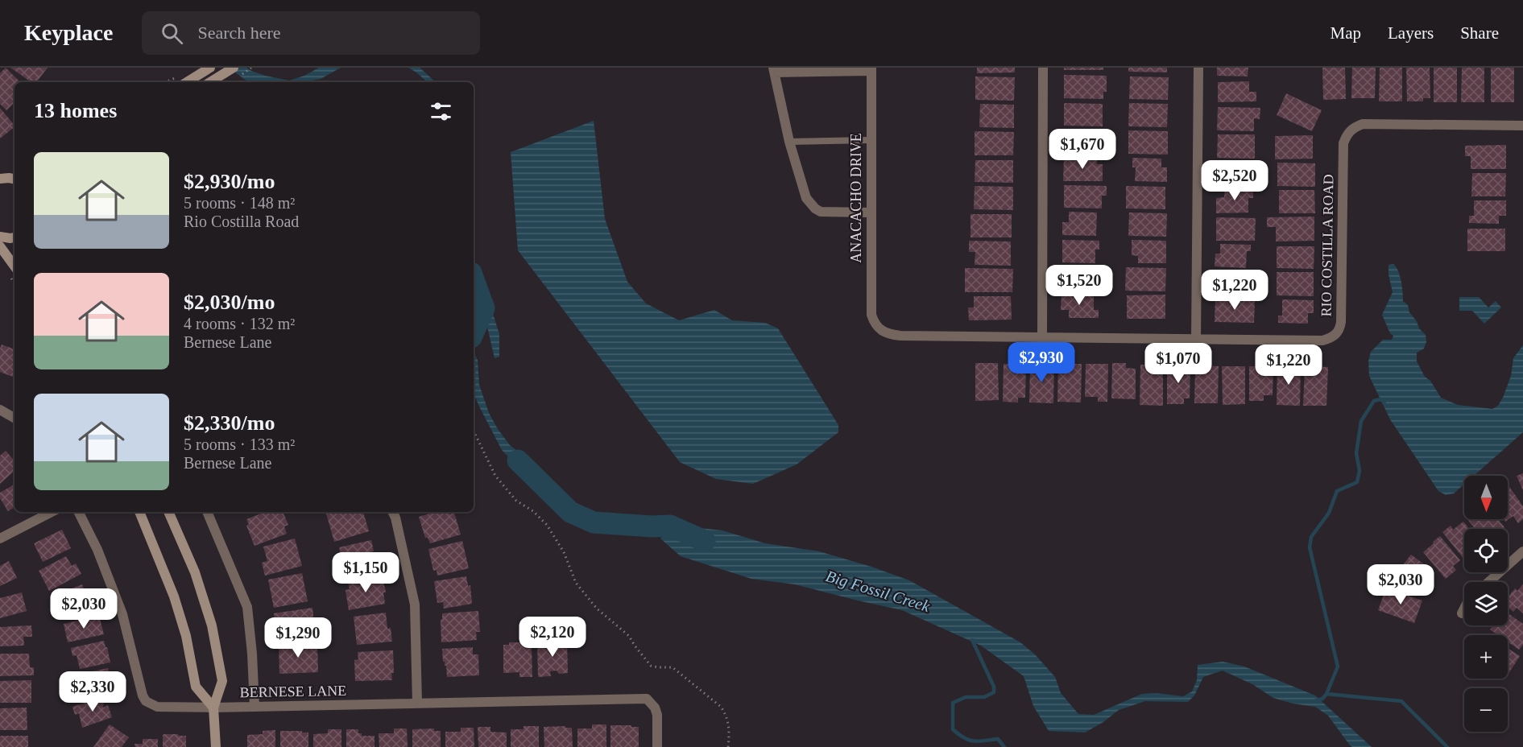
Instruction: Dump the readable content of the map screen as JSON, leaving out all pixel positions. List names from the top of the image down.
{
  "streets": {
    "street": ["ANACACHO DRIVE", "RIO COSTILLA ROAD", "BERNESE LANE"]
  },
  "crossings": [
    ["ANACACHO DRIVE", "RIO COSTILLA ROAD"]
  ],
  "water": ["Big Fossil Creek"],
  "north": "bottom",
  "page": {
    "header": "Keyplace",
    "search": "Search here",
    "nav": ["Map", "Layers", "Share"],
    "heading": "13 homes",
    "price": [
      "$1,670",
      "$2,520",
      "$1,520",
      "$1,220",
      "$2,930",
      "$1,070",
      "$1,220",
      "$1,150",
      "$2,030",
      "$2,030",
      "$2,120",
      "$1,290",
      "$2,330"
    ],
    "list": [
      {
        "name": "$2,930/mo",
        "note": "5 rooms · 148 m² · Rio Costilla Road"
      },
      {
        "name": "$2,030/mo",
        "note": "4 rooms · 132 m² · Bernese Lane"
      },
      {
        "name": "$2,330/mo",
        "note": "5 rooms · 133 m² · Bernese Lane"
      }
    ],
    "map_buttons": ["+", "−"]
  }
}
